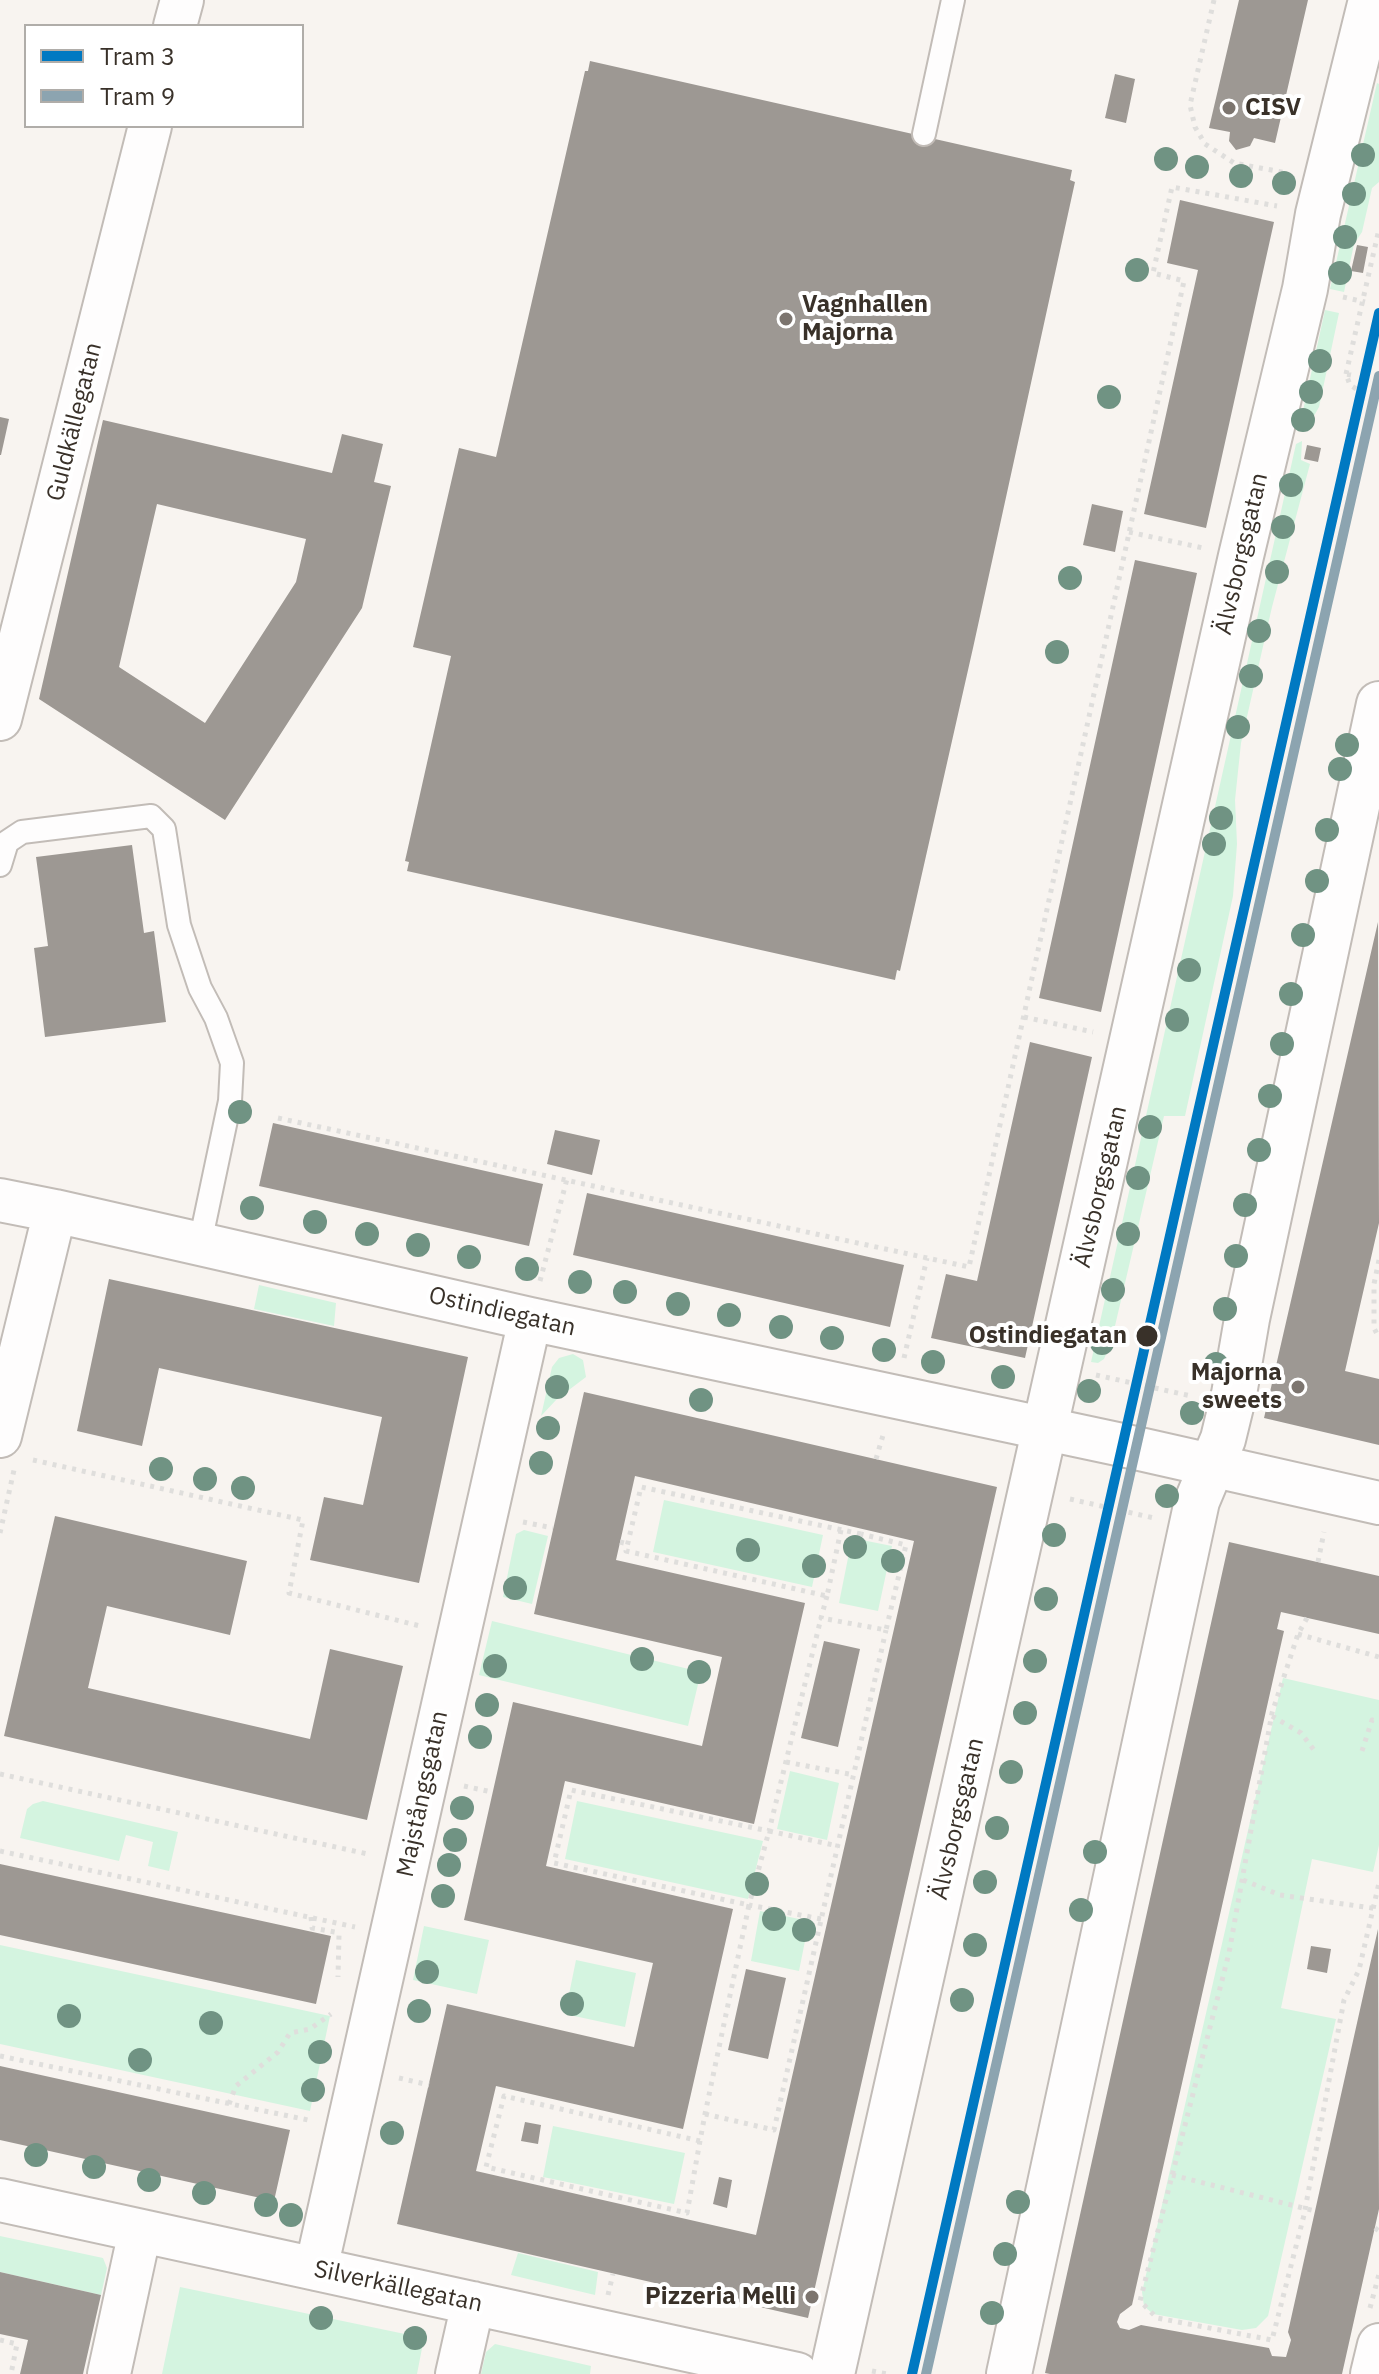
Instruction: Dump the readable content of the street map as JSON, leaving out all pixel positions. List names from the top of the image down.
{
  "streets": {
    "street": [
      "Guldkällegatan",
      "Älvsborgsgatan",
      "Ostindiegatan",
      "Majstångsgatan",
      "Silverkällegatan"
    ]
  },
  "crossings": [
    ["Älvsborgsgatan", "Ostindiegatan"],
    ["Ostindiegatan", "Majstångsgatan"],
    ["Majstångsgatan", "Silverkällegatan"]
  ],
  "places": [
    "CISV",
    "Vagnhallen Majorna",
    "Ostindiegatan",
    "Majorna sweets",
    "Pizzeria Melli"
  ],
  "lines": ["tram line 3", "tram line 9"],
  "legend": ["Tram 3", "Tram 9"]
}
